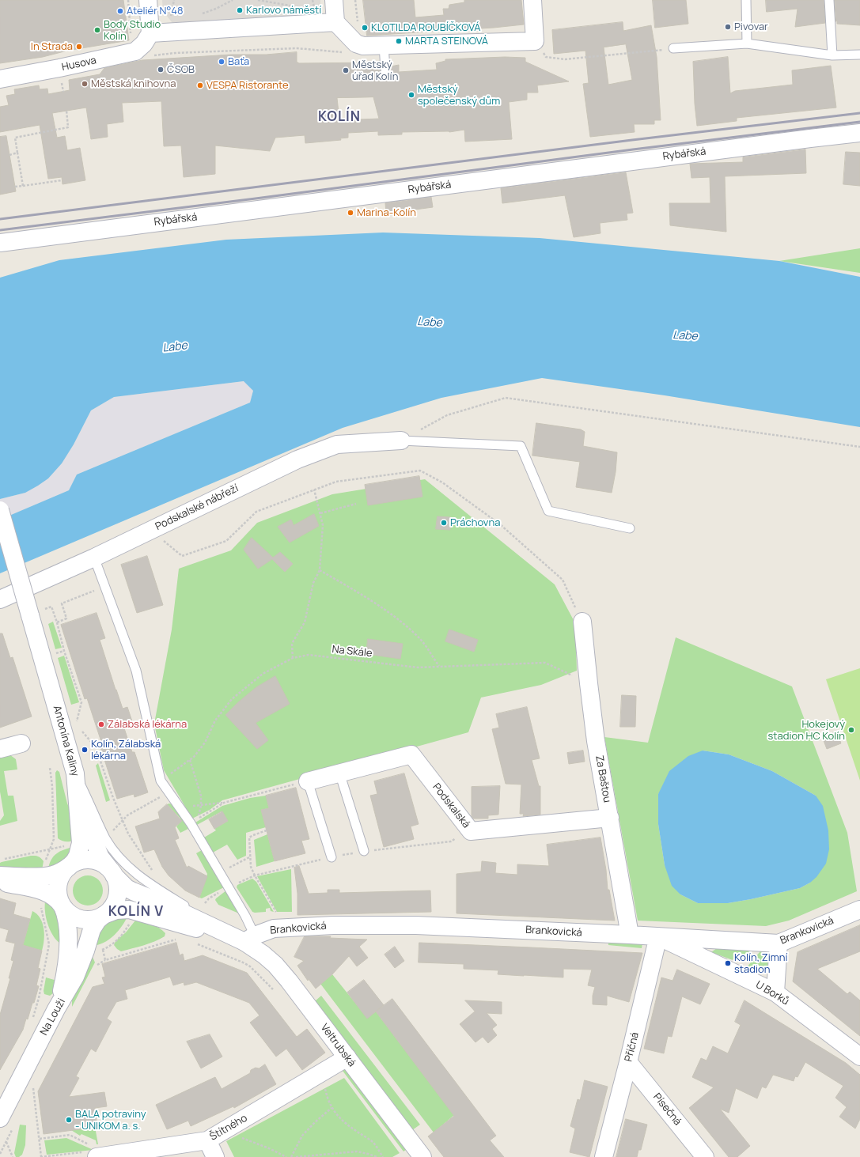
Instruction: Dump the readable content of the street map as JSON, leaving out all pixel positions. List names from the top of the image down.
{
  "streets": {
    "street": [
      "Husova",
      "Rybářská",
      "Podskalské nábřeží",
      "Antonína Kaliny",
      "Za Baštou",
      "Podskalská",
      "Brankovická",
      "U Borků",
      "Na Louži",
      "Veltrubská",
      "Příčná",
      "Písečná",
      "Štítného"
    ],
    "path": ["Na Skále"]
  },
  "crossings": [
    ["Na Skále", "Za Baštou"],
    ["Antonína Kaliny", "Na Louži"],
    ["Za Baštou", "Podskalská"],
    ["Za Baštou", "Brankovická"],
    ["Brankovická", "U Borků"],
    ["Brankovická", "Veltrubská"],
    ["Brankovická", "Příčná"],
    ["U Borků", "Příčná"],
    ["Veltrubská", "Štítného"],
    ["Příčná", "Písečná"]
  ],
  "districts": ["KOLÍN", "KOLÍN V"],
  "water": ["Labe"],
  "places": [
    "Karlovo náměstí",
    "Ateliér N°48",
    "Pivovar",
    "KLOTILDA ROUBÍČKOVÁ",
    "Body Studio Kolín",
    "MARTA STEINOVÁ",
    "In Strada",
    "Baťa",
    "ČSOB",
    "Městský úřad Kolín",
    "Městská knihovna",
    "VESPA Ristorante",
    "Městský společenský dům",
    "Marina-Kolín",
    "Práchovna",
    "Zálabská lékárna",
    "Hokejový stadion HC Kolín",
    "Kolín, Zálabská lékárna",
    "Kolín, Zimní stadion",
    "BALA potraviny - UNIKOM a. s."
  ]
}
